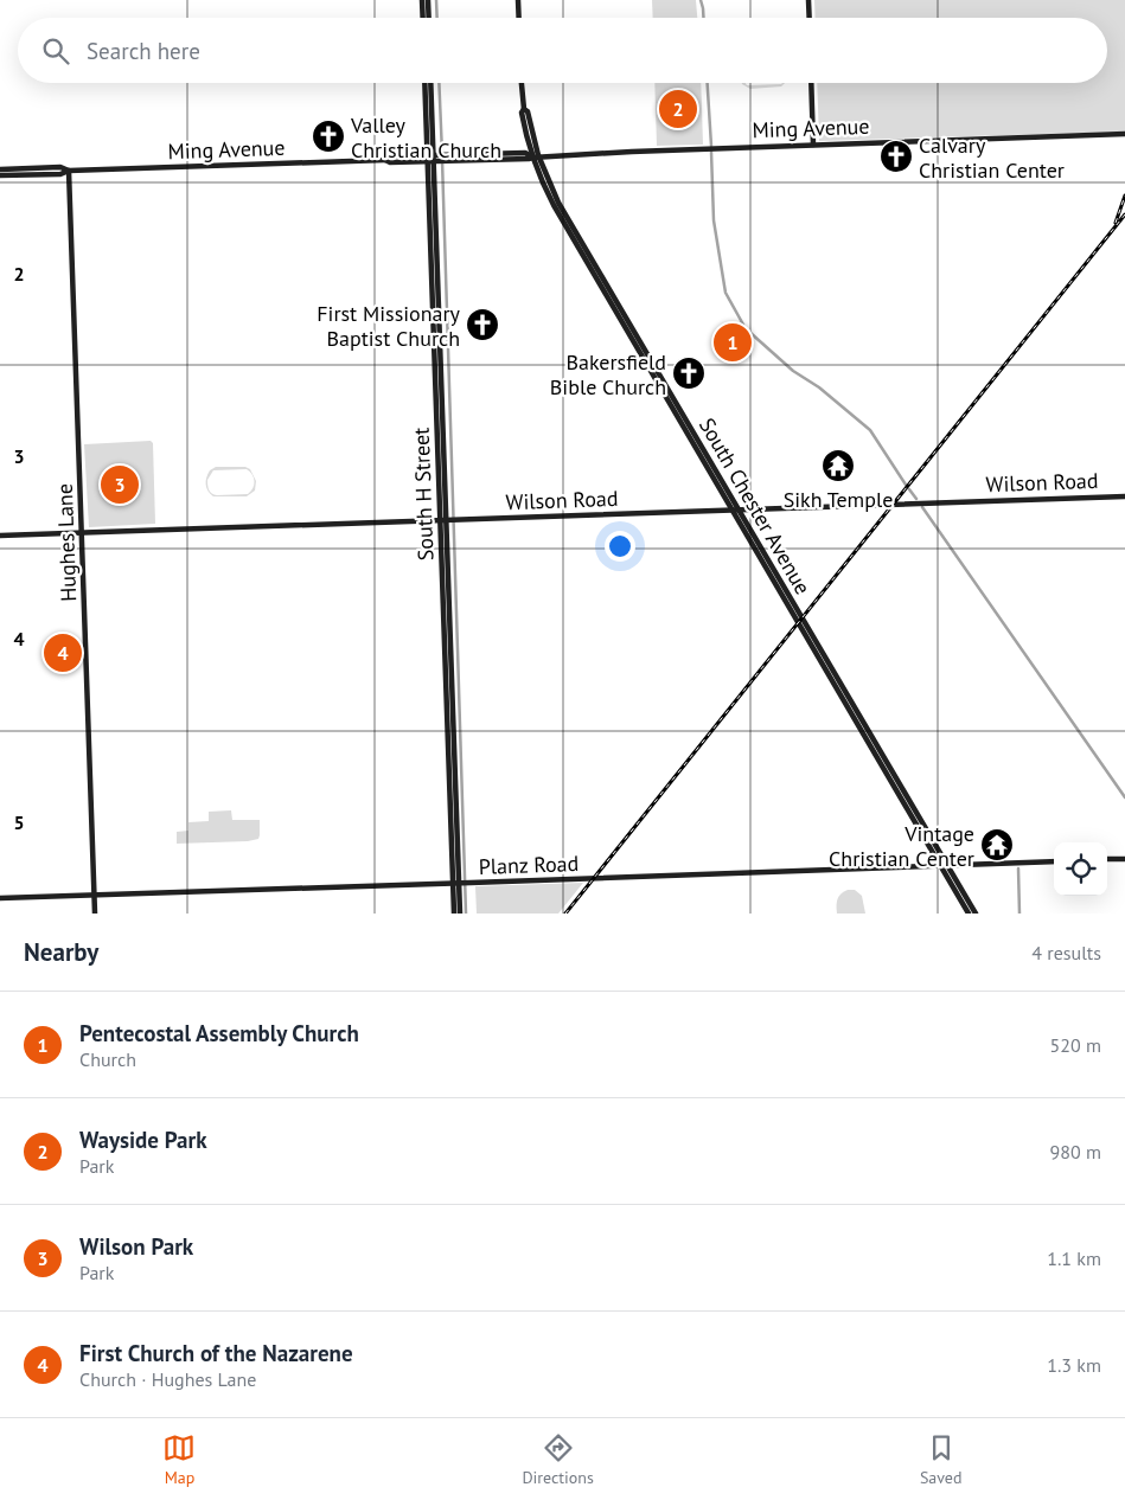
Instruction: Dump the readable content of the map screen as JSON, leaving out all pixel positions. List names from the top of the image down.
{
  "streets": {
    "street": [
      "Ming Avenue",
      "Wilson Road",
      "South H Street",
      "South Chester Avenue",
      "Hughes Lane",
      "Planz Road"
    ]
  },
  "crossings": [
    ["Ming Avenue", "South H Street"],
    ["Ming Avenue", "South Chester Avenue"],
    ["Ming Avenue", "Hughes Lane"],
    ["Wilson Road", "South H Street"],
    ["Wilson Road", "South Chester Avenue"],
    ["Wilson Road", "Hughes Lane"],
    ["South H Street", "Planz Road"],
    ["South Chester Avenue", "Planz Road"],
    ["Hughes Lane", "Planz Road"]
  ],
  "places": {
    "church": [
      "Valley Christian Church",
      "Calvary Christian Center",
      "First Missionary Baptist Church",
      "Bakersfield Bible Church"
    ],
    "temple": ["Sikh Temple", "Vintage Christian Center"]
  },
  "page": {
    "search": "Search here",
    "pins": [
      "2",
      "1",
      "3",
      "4"
    ],
    "heading": ["Nearby", "4 results"],
    "list": [
      {
        "mark": "1",
        "name": "Pentecostal Assembly Church",
        "note": "Church",
        "value": "520 m"
      },
      {
        "mark": "2",
        "name": "Wayside Park",
        "note": "Park",
        "value": "980 m"
      },
      {
        "mark": "3",
        "name": "Wilson Park",
        "note": "Park",
        "value": "1.1 km"
      },
      {
        "mark": "4",
        "name": "First Church of the Nazarene",
        "note": "Church · Hughes Lane",
        "value": "1.3 km"
      }
    ],
    "nav": ["Map", "Directions", "Saved"]
  },
  "grid": {
    "rows": [
      "2",
      "3",
      "4",
      "5"
    ]
  }
}
